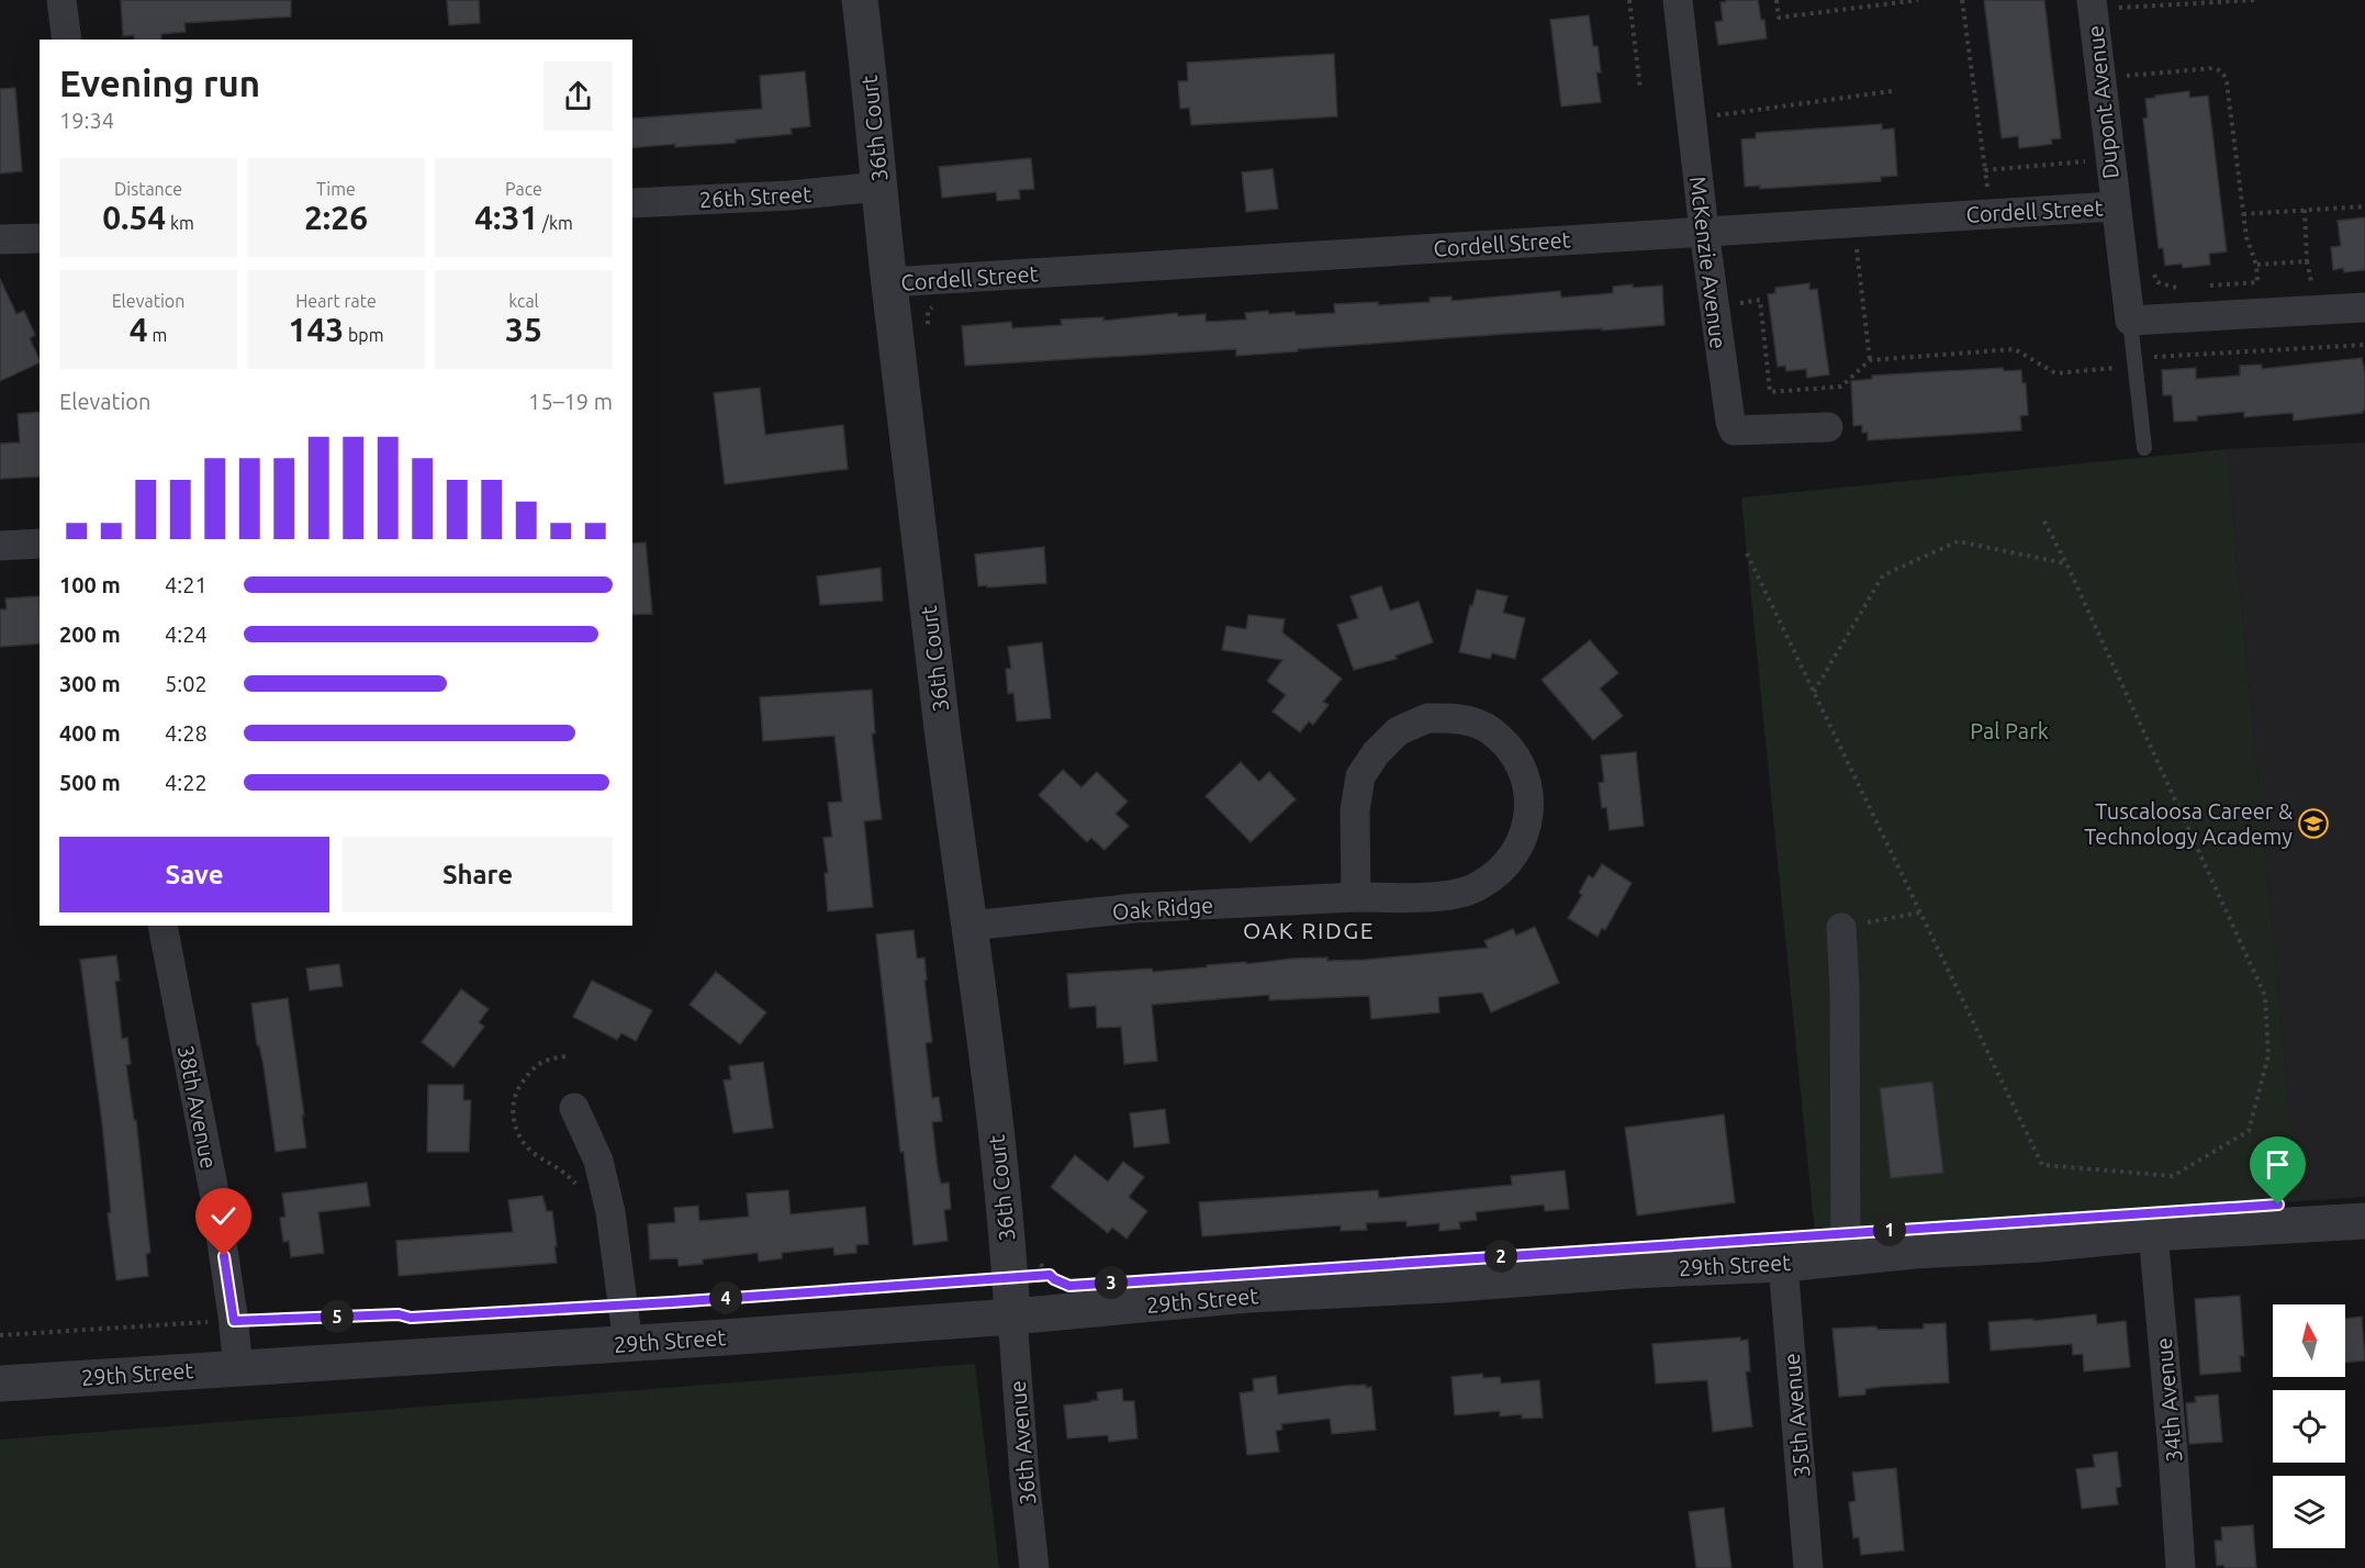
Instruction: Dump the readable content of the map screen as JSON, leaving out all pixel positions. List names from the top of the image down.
{
  "streets": {
    "street": [
      "Dupont Avenue",
      "36th Court",
      "26th Street",
      "Cordell Street",
      "McKenzie Avenue",
      "Oak Ridge",
      "38th Avenue",
      "29th Street",
      "34th Avenue",
      "35th Avenue",
      "36th Avenue"
    ]
  },
  "crossings": [
    ["Dupont Avenue", "Cordell Street"],
    ["36th Court", "26th Street"],
    ["36th Court", "Cordell Street"],
    ["36th Court", "Oak Ridge"],
    ["36th Court", "29th Street"],
    ["36th Court", "36th Avenue"],
    ["Cordell Street", "McKenzie Avenue"],
    ["38th Avenue", "29th Street"],
    ["29th Street", "34th Avenue"],
    ["29th Street", "35th Avenue"],
    ["29th Street", "36th Avenue"]
  ],
  "districts": ["OAK RIDGE"],
  "parks": ["Pal Park"],
  "places": {
    "school or university": ["Tuscaloosa Career & Technology Academy"]
  },
  "north": "top",
  "page": {
    "heading": ["Evening run", "19:34"],
    "stats": [
      ["Distance", "0.54 km"],
      ["Time", "2:26"],
      ["Pace", "4:31 /km"],
      ["Elevation", "4 m"],
      ["Heart rate", "143 bpm"],
      ["kcal", "35"]
    ],
    "chart": ["Elevation", "15–19 m"],
    "list": [
      {
        "name": "100 m",
        "note": "4:21"
      },
      {
        "name": "200 m",
        "note": "4:24"
      },
      {
        "name": "300 m",
        "note": "5:02"
      },
      {
        "name": "400 m",
        "note": "4:28"
      },
      {
        "name": "500 m",
        "note": "4:22"
      }
    ],
    "buttons": ["Save", "Share"],
    "pins": [
      "1",
      "2",
      "3",
      "4",
      "5"
    ]
  }
}
